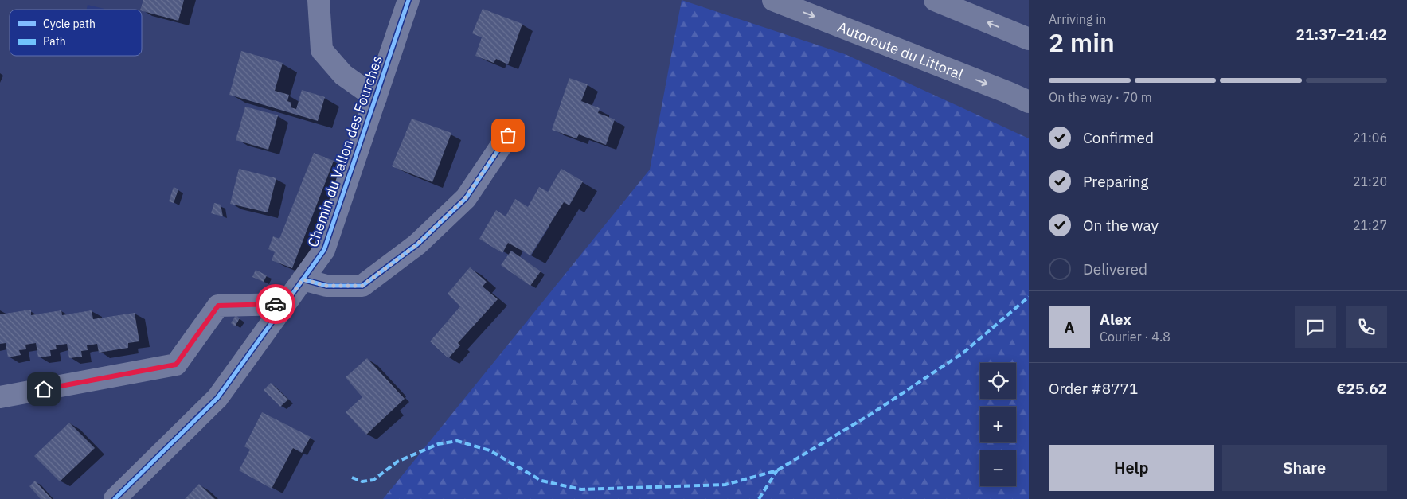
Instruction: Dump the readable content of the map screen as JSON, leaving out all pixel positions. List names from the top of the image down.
{
  "streets": {
    "highway": ["Autoroute du Littoral"],
    "street": ["Chemin du Vallon des Fourches"]
  },
  "legend": ["Cycle path", "Path"],
  "page": {
    "heading": ["2 min", "Arriving in", "21:37–21:42"],
    "panel": [
      "Alex",
      "Courier · 4.8",
      "Order #8771",
      "€25.62"
    ],
    "bar": "On the way · 70 m",
    "list": [
      ["Confirmed", "21:06"],
      ["Preparing", "21:20"],
      ["On the way", "21:27"],
      "Delivered"
    ],
    "round": "A",
    "map_buttons": ["+", "−"],
    "buttons": ["Help", "Share"]
  }
}
